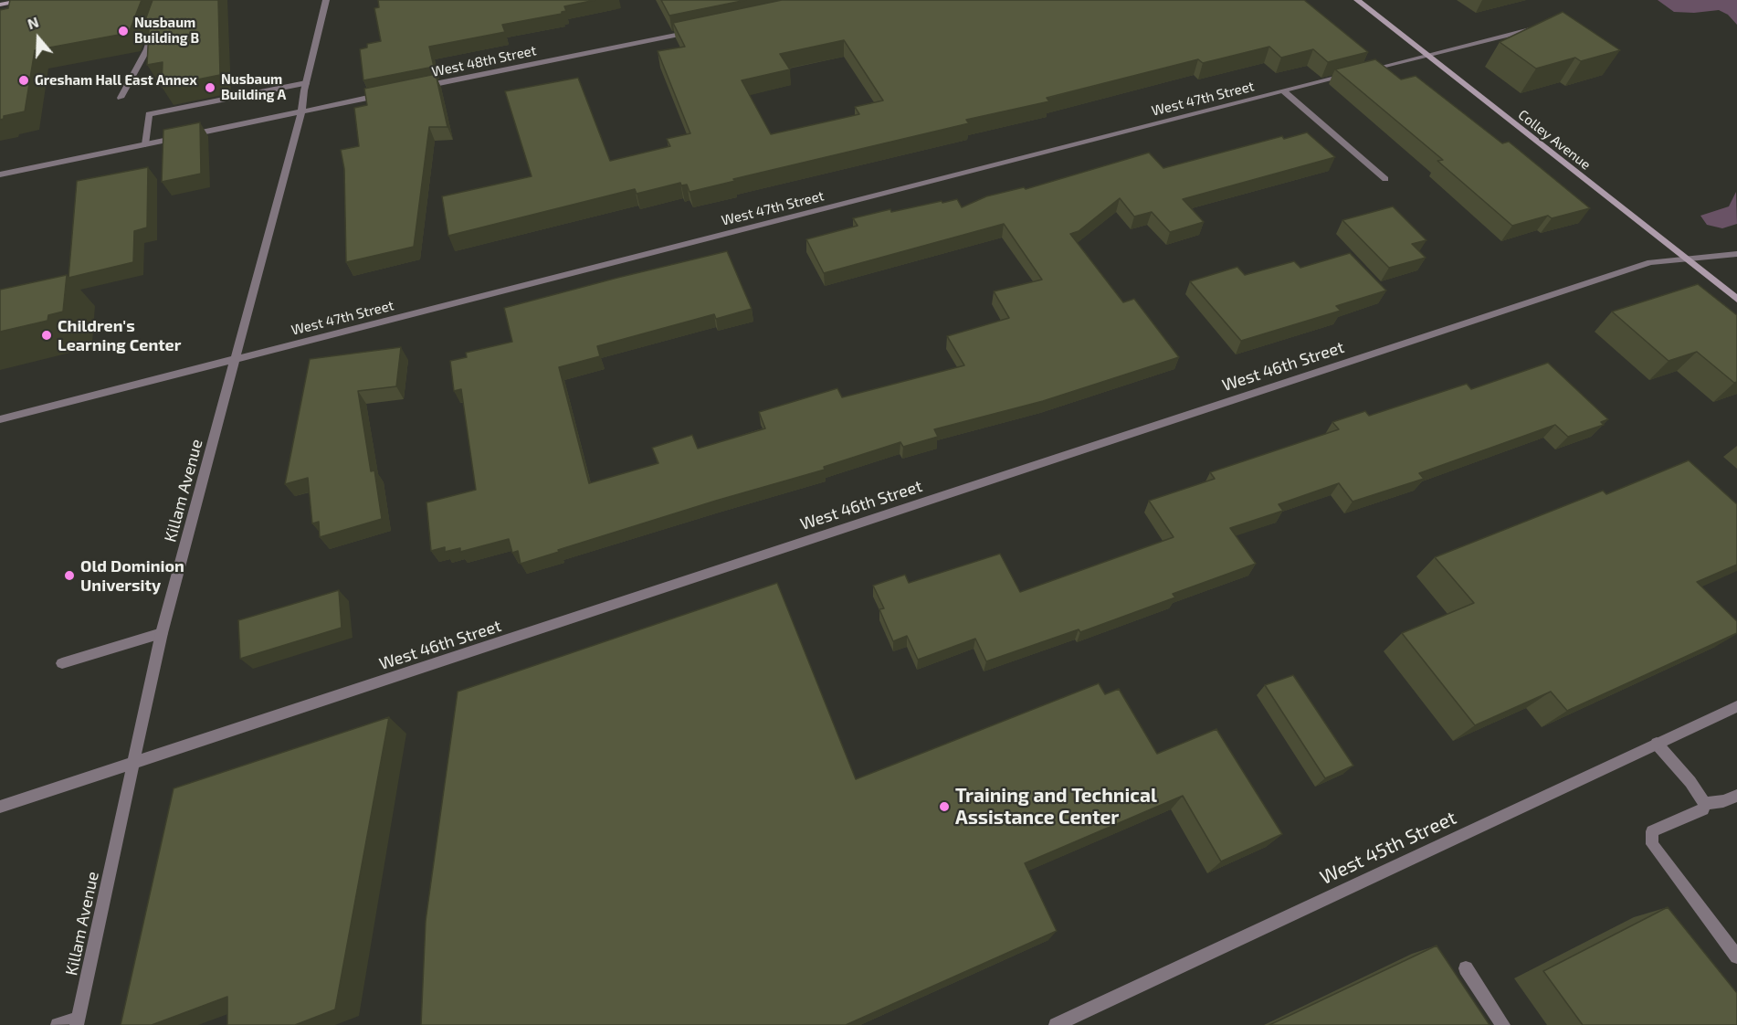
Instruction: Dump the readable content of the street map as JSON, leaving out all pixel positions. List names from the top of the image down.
{
  "streets": {
    "main road": ["Colley Avenue"],
    "street": [
      "West 48th Street",
      "West 47th Street",
      "West 46th Street",
      "Killam Avenue",
      "West 45th Street"
    ]
  },
  "crossings": [
    ["West 47th Street", "Killam Avenue"],
    ["Colley Avenue", "West 46th Street"],
    ["West 46th Street", "Killam Avenue"]
  ],
  "places": [
    "Nusbaum Building B",
    "Gresham Hall East Annex",
    "Nusbaum Building A",
    "Children's Learning Center",
    "Old Dominion University",
    "Training and Technical Assistance Center"
  ],
  "north": "top"
}
